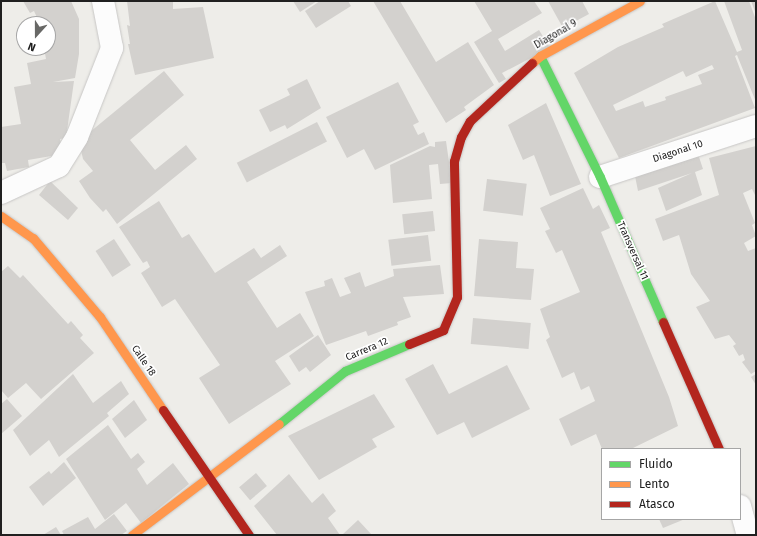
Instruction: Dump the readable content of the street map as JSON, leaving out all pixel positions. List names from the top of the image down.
{
  "streets": {
    "street": [
      "Diagonal 9",
      "Diagonal 10",
      "Transversal 11",
      "Carrera 12",
      "Calle 18"
    ]
  },
  "crossings": [
    ["Diagonal 9", "Transversal 11"],
    ["Diagonal 9", "Carrera 12"],
    ["Diagonal 10", "Transversal 11"],
    ["Carrera 12", "Calle 18"]
  ],
  "legend": ["Fluido", "Lento", "Atasco"],
  "north": "bottom"
}
